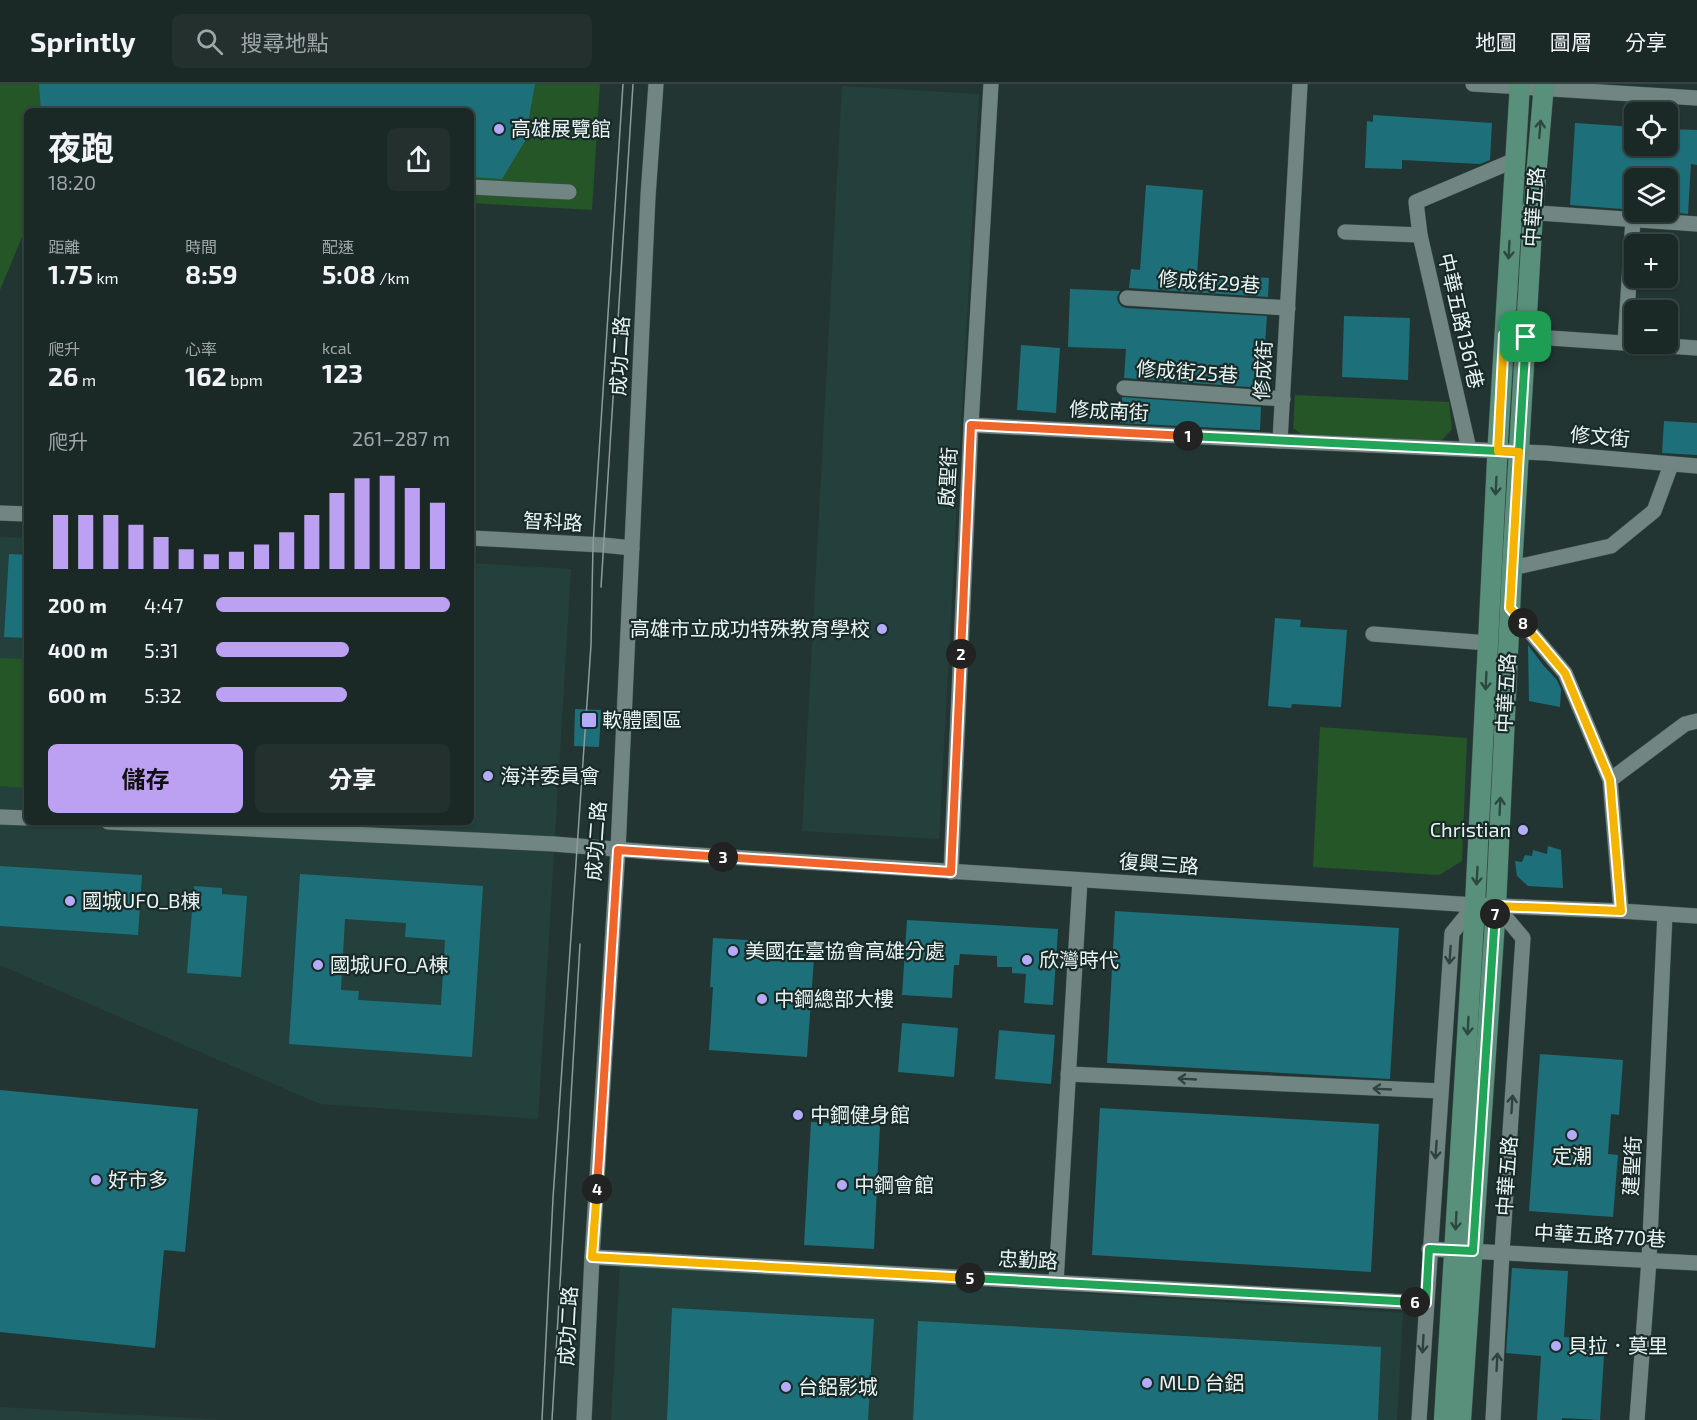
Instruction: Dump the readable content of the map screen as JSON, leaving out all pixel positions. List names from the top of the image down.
{
  "streets": {
    "main road": ["中華五路"],
    "street": [
      "修成街29巷",
      "中華五路1361巷",
      "成功二路",
      "修成街",
      "修成街25巷",
      "修成南街",
      "修文街",
      "啟聖街",
      "智科路",
      "復興三路",
      "建聖街",
      "中華五路770巷",
      "忠勤路"
    ]
  },
  "crossings": [
    ["中華五路", "中華五路1361巷"],
    ["中華五路", "修文街"],
    ["中華五路", "復興三路"],
    ["中華五路", "中華五路770巷"],
    ["修成街29巷", "修成街"],
    ["成功二路", "智科路"],
    ["成功二路", "復興三路"],
    ["成功二路", "忠勤路"],
    ["修成街", "修成街25巷"],
    ["修成街", "修成南街"],
    ["修成南街", "啟聖街"],
    ["啟聖街", "復興三路"],
    ["復興三路", "建聖街"],
    ["建聖街", "中華五路770巷"]
  ],
  "places": {
    "other": [
      "高雄展覽館",
      "高雄市立成功特殊教育學校",
      "海洋委員會",
      "Christian",
      "國城UFO_B棟",
      "美國在臺協會高雄分處",
      "欣灣時代",
      "國城UFO_A棟",
      "中鋼總部大樓",
      "中鋼健身館",
      "定潮",
      "好市多",
      "中鋼會館",
      "貝拉．莫里",
      "MLD 台鋁",
      "台鋁影城"
    ],
    "transit": ["軟體園區"]
  },
  "page": {
    "header": "Sprintly",
    "search": "搜尋地點",
    "nav": ["地圖", "圖層", "分享"],
    "map_buttons": ["+", "−"],
    "heading": ["夜跑", "18:20"],
    "stats": [
      ["距離", "1.75 km"],
      ["時間", "8:59"],
      ["配速", "5:08 /km"],
      ["爬升", "26 m"],
      ["心率", "162 bpm"],
      ["kcal", "123"]
    ],
    "chart": ["爬升", "261–287 m"],
    "pins": [
      "1",
      "8",
      "2",
      "3",
      "7",
      "4",
      "5",
      "6"
    ],
    "list": [
      {
        "name": "200 m",
        "note": "4:47"
      },
      {
        "name": "400 m",
        "note": "5:31"
      },
      {
        "name": "600 m",
        "note": "5:32"
      }
    ],
    "buttons": ["儲存", "分享"]
  }
}
